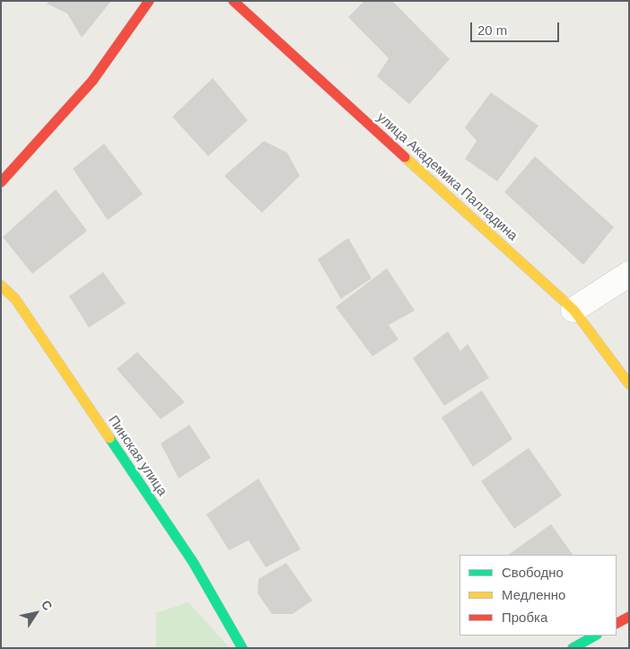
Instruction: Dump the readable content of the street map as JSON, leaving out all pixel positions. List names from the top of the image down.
{
  "streets": {
    "street": ["улица Академика Палладина", "Пинская улица"]
  },
  "legend": ["Свободно", "Медленно", "Пробка"],
  "scale_bar": "20 m",
  "north": "top right"
}
